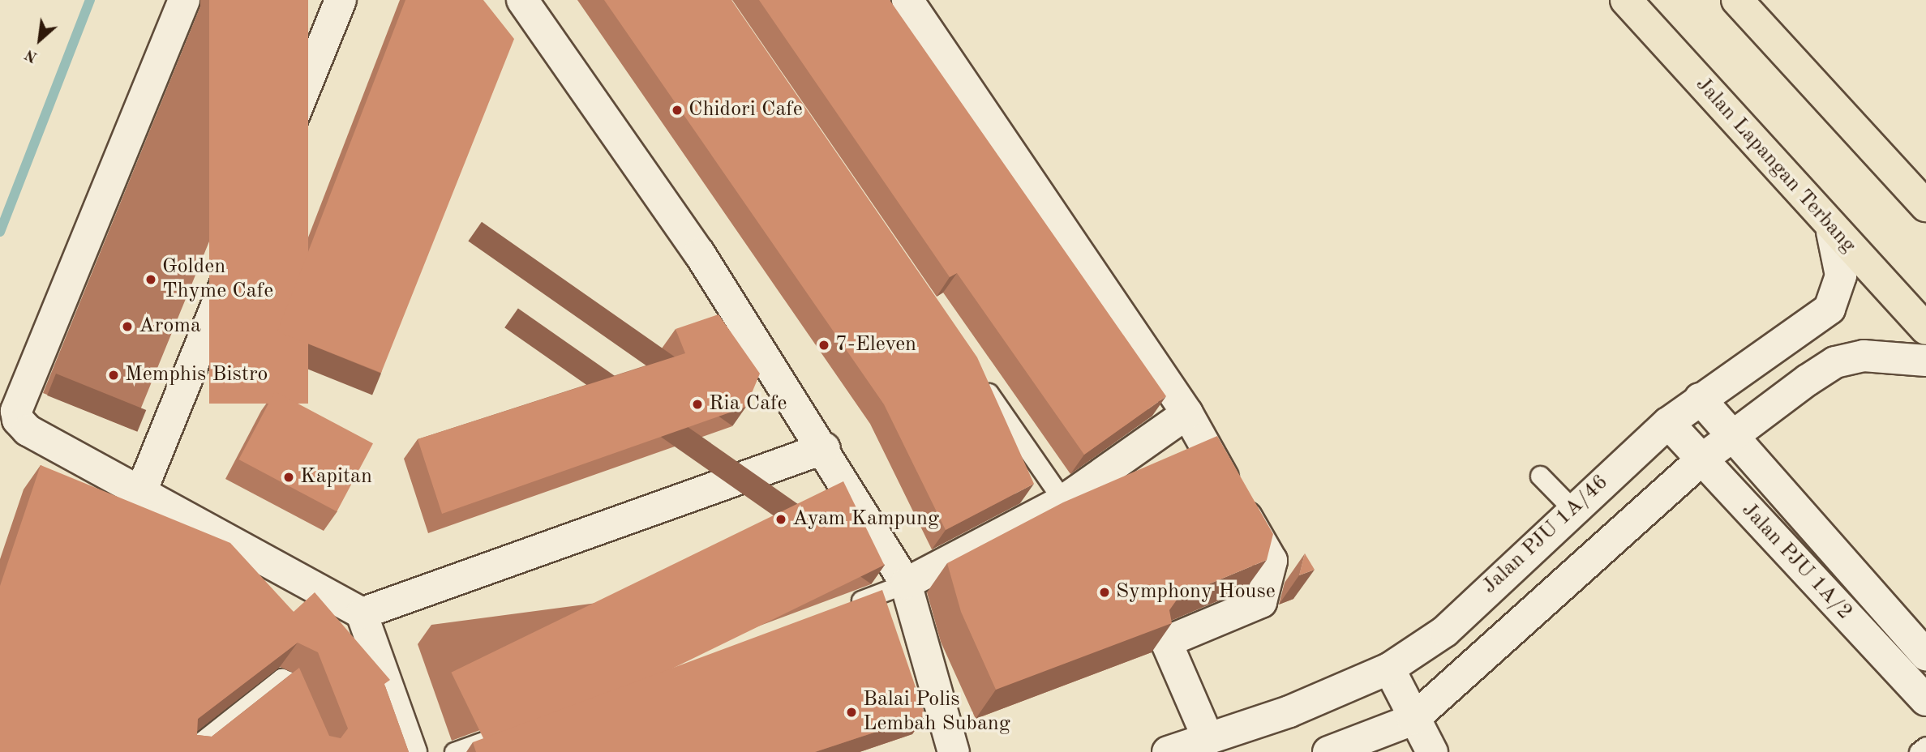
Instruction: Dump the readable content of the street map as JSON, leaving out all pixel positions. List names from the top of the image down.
{
  "streets": {
    "main road": ["Jalan Lapangan Terbang"],
    "street": ["Jalan PJU 1A/46", "Jalan PJU 1A/2"]
  },
  "crossings": [
    ["Jalan Lapangan Terbang", "Jalan PJU 1A/46"],
    ["Jalan PJU 1A/46", "Jalan PJU 1A/2"]
  ],
  "places": [
    "Chidori Cafe",
    "Golden Thyme Cafe",
    "Aroma",
    "7-Eleven",
    "Memphis Bistro",
    "Ria Cafe",
    "Kapitan",
    "Ayam Kampung",
    "Symphony House",
    "Balai Polis Lembah Subang"
  ],
  "north": "bottom left"
}
